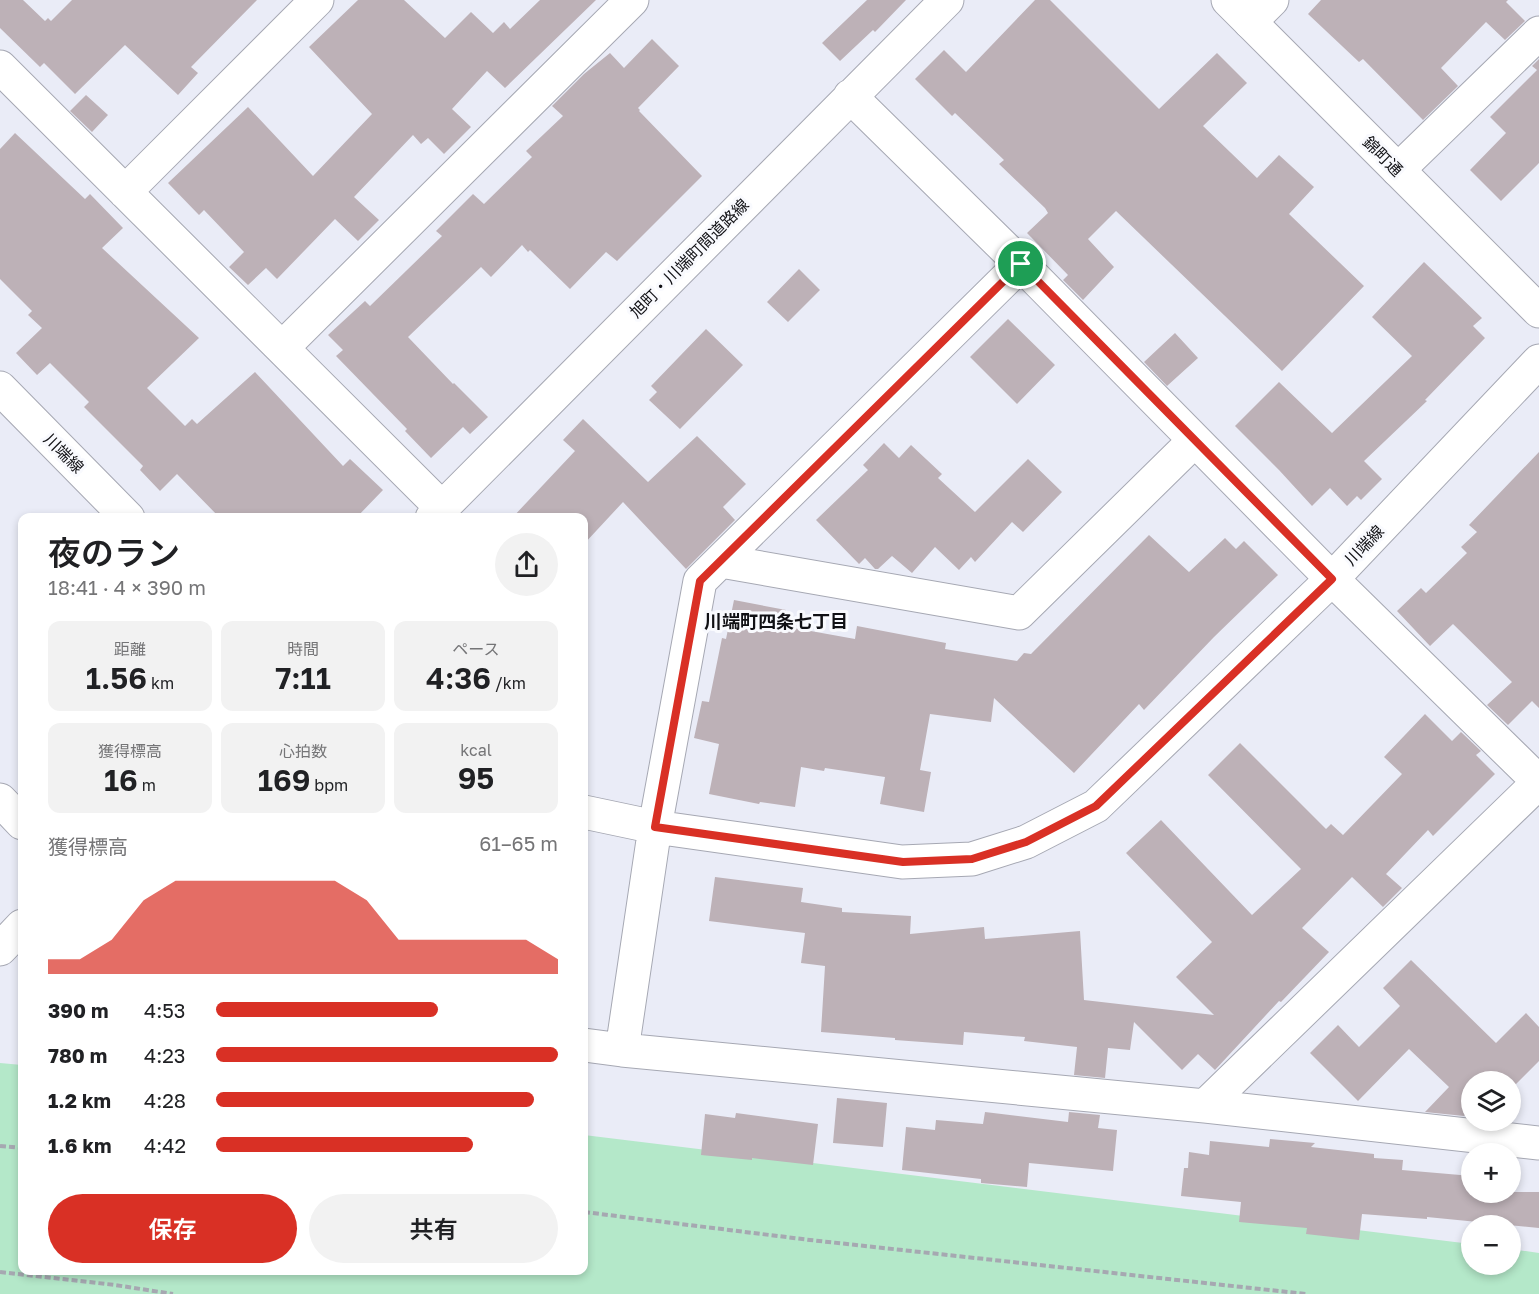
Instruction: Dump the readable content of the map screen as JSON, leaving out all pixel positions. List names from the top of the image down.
{
  "streets": {
    "street": ["錦町通", "旭町・川端町間道路線", "川端線"]
  },
  "districts": ["川端町四条七丁目"],
  "page": {
    "heading": ["夜のラン", "18:41 · 4 × 390 m"],
    "stats": [
      ["距離", "1.56 km"],
      ["時間", "7:11"],
      ["ペース", "4:36 /km"],
      ["獲得標高", "16 m"],
      ["心拍数", "169 bpm"],
      ["kcal", "95"]
    ],
    "chart": ["獲得標高", "61–65 m"],
    "list": [
      {
        "name": "390 m",
        "note": "4:53"
      },
      {
        "name": "780 m",
        "note": "4:23"
      },
      {
        "name": "1.2 km",
        "note": "4:28"
      },
      {
        "name": "1.6 km",
        "note": "4:42"
      }
    ],
    "map_buttons": ["+", "−"],
    "buttons": ["保存", "共有"]
  }
}
